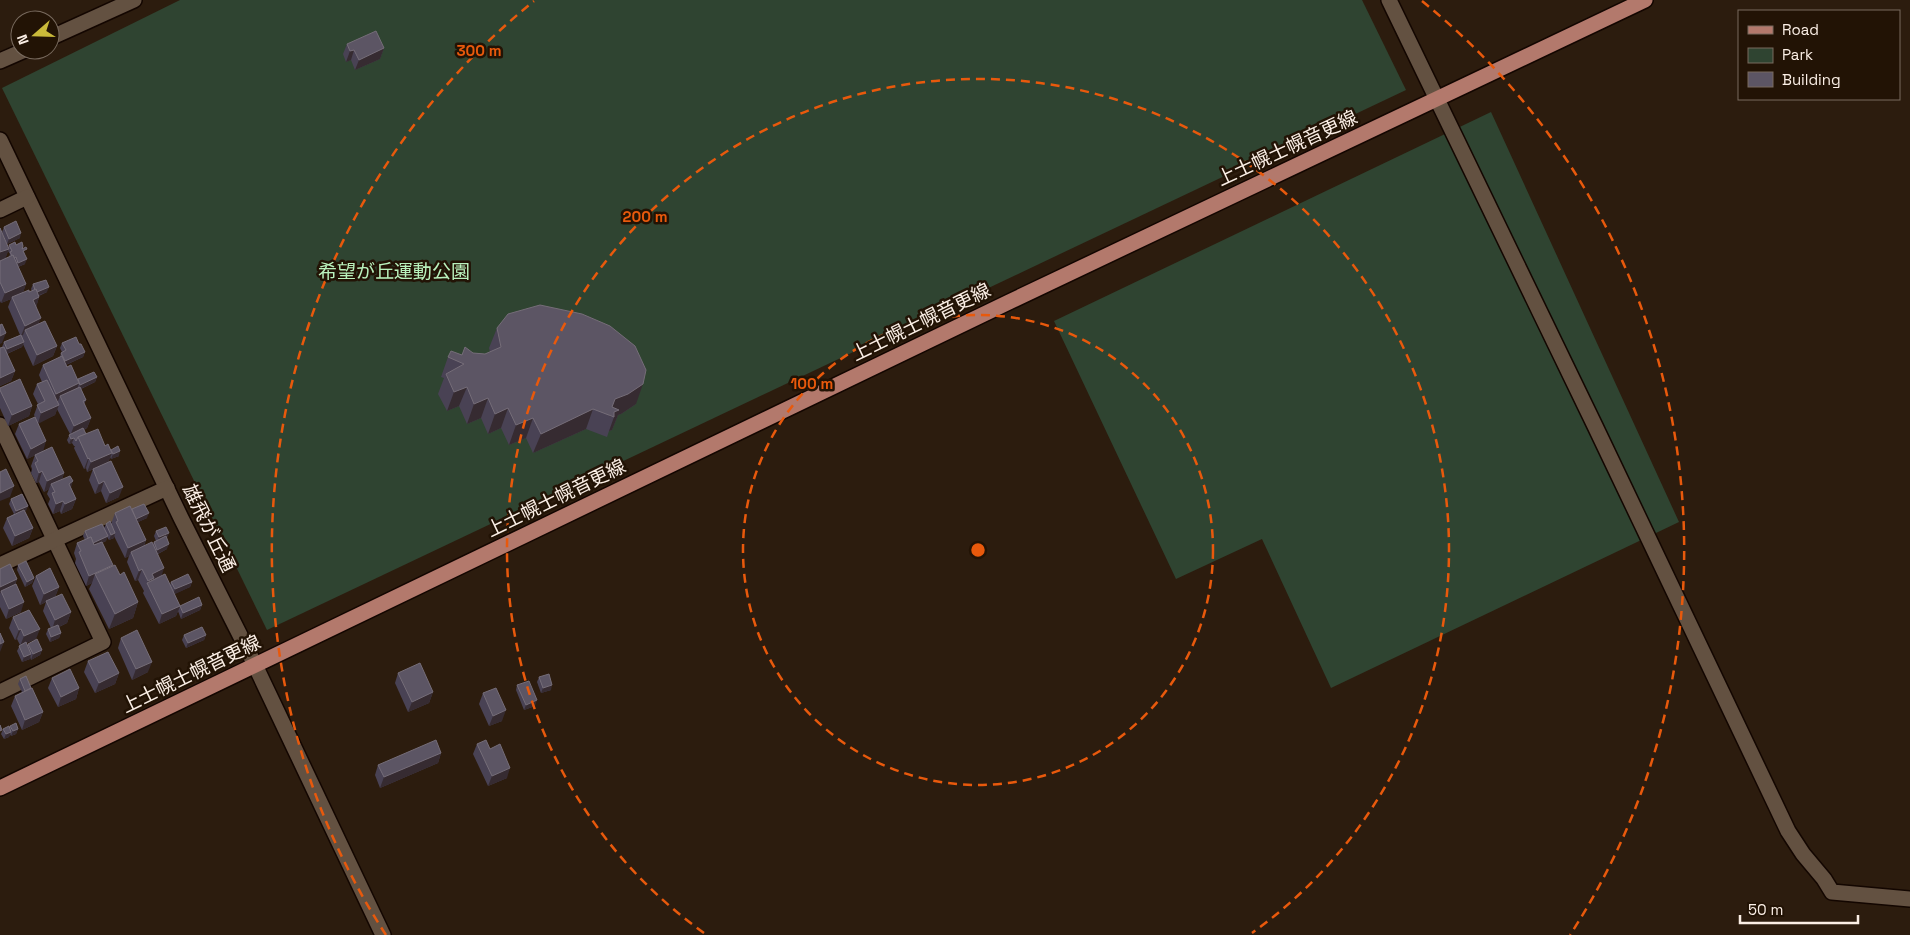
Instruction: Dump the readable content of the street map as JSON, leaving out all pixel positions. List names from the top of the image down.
{
  "streets": {
    "main road": ["上士幌士幌音更線"],
    "street": ["雄飛が丘通"]
  },
  "crossings": [
    ["上士幌士幌音更線", "雄飛が丘通"]
  ],
  "parks": ["希望が丘運動公園"],
  "legend": ["Road", "Park", "Building"],
  "scale_bar": "50 m",
  "north": "left",
  "rings": ["300 m", "200 m", "100 m"]
}
